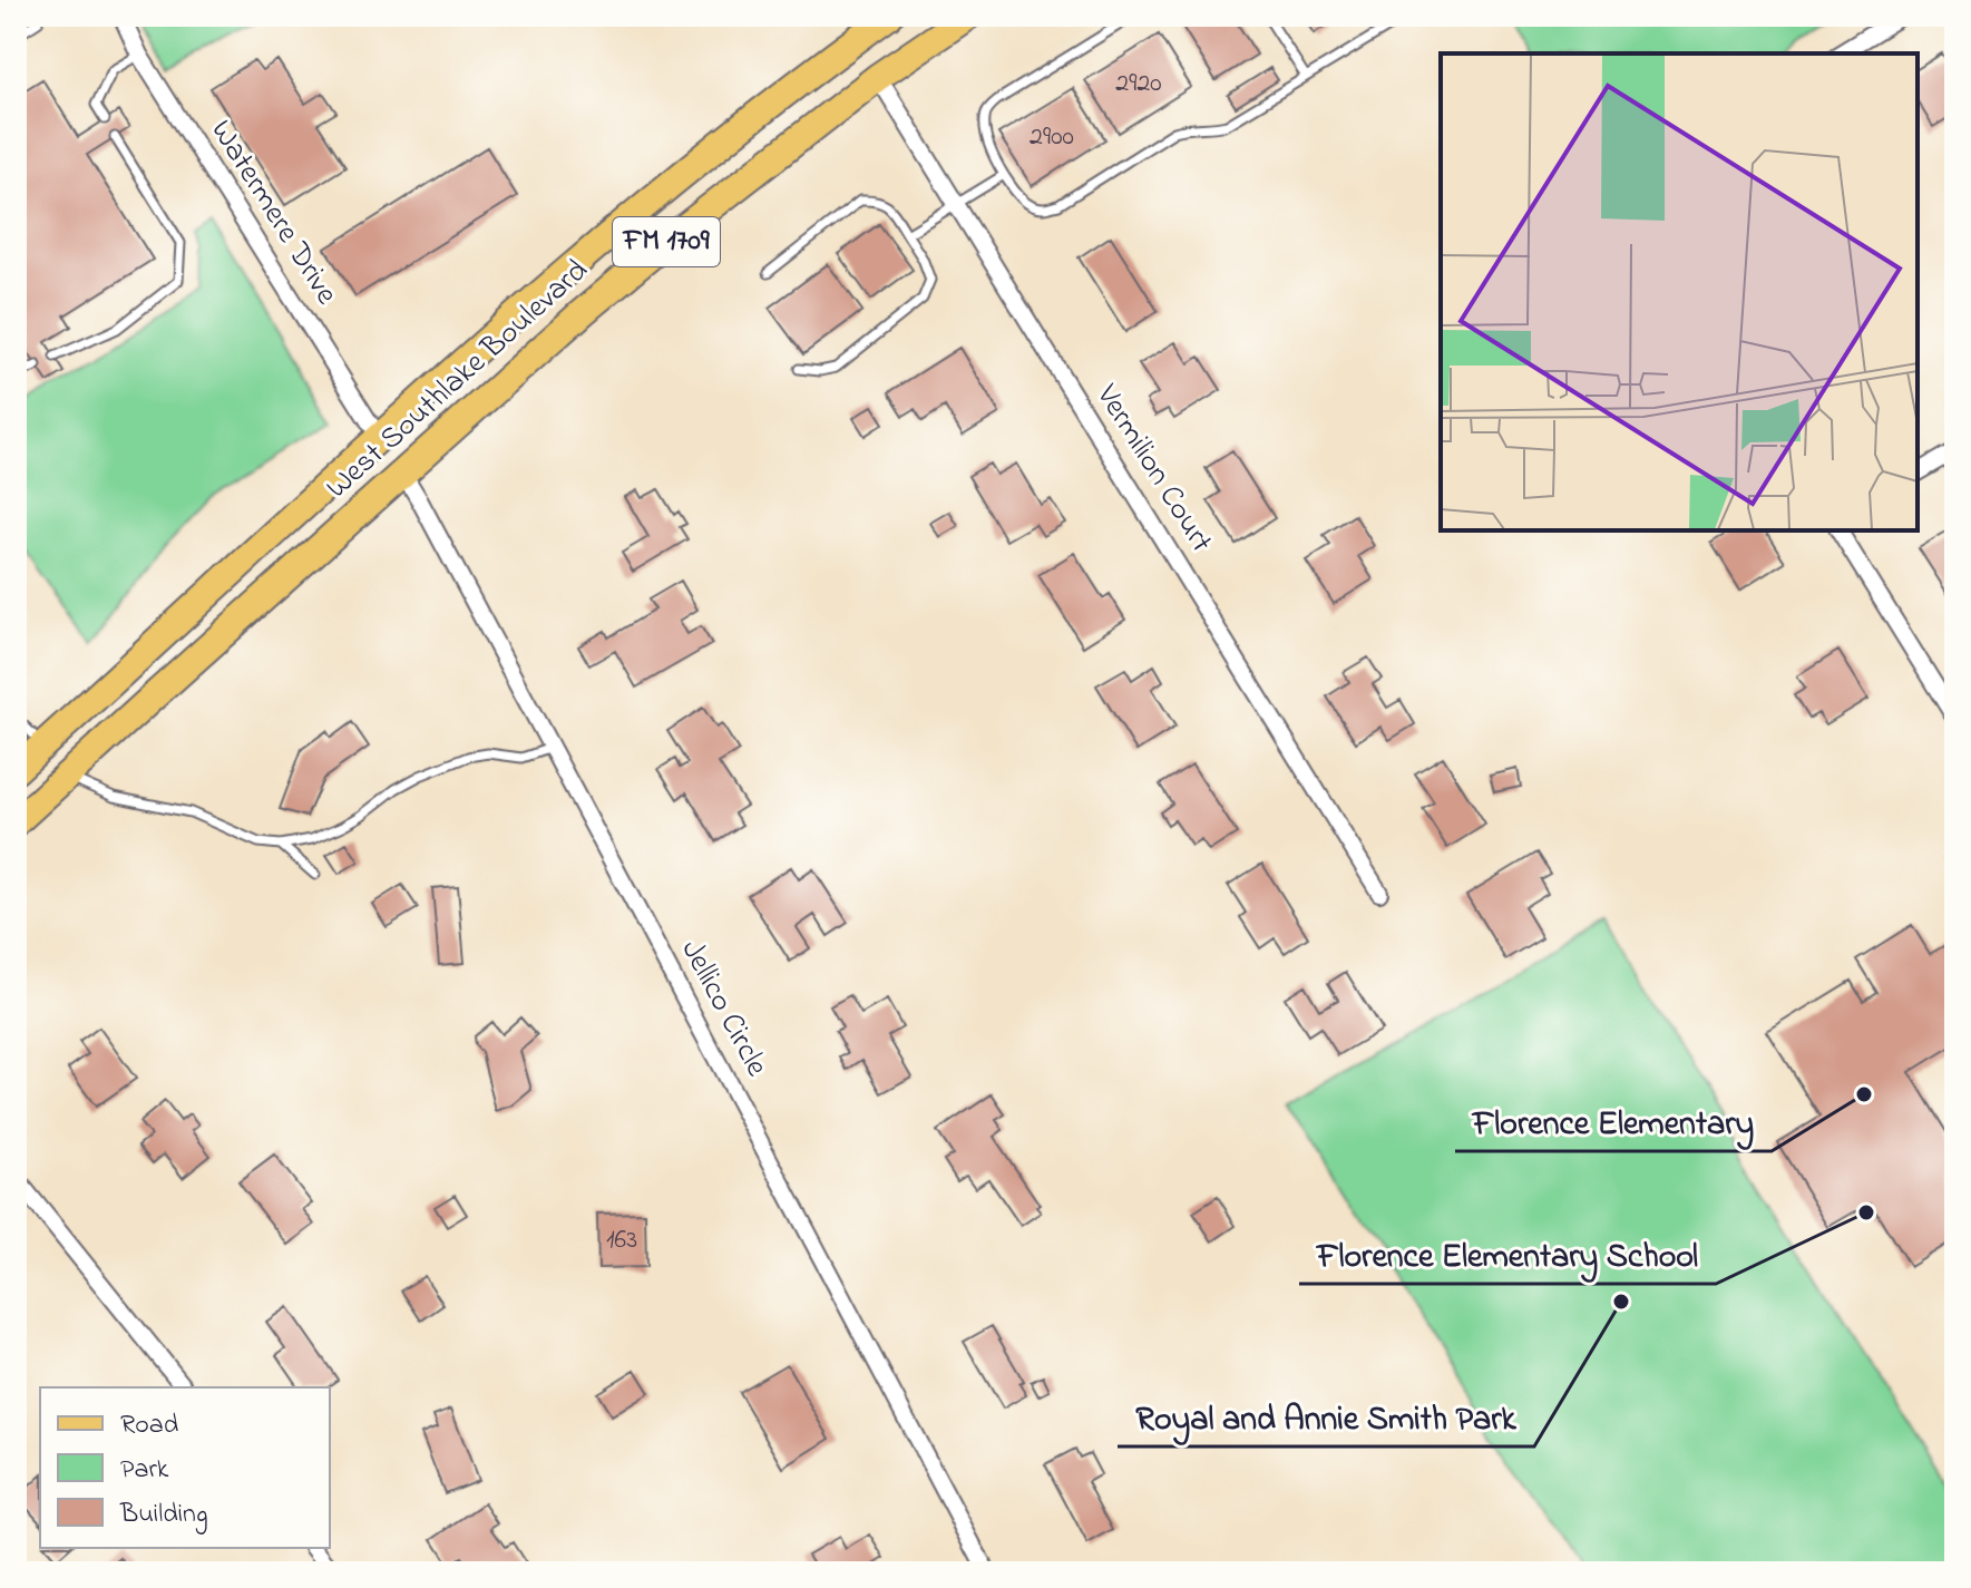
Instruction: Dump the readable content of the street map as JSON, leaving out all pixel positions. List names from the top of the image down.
{
  "streets": {
    "main road": ["FM 1709", "West Southlake Boulevard"],
    "street": ["Watermere Drive", "Vermilion Court", "Jellico Circle"]
  },
  "crossings": [
    ["Watermere Drive", "West Southlake Boulevard"],
    ["West Southlake Boulevard", "Vermilion Court"],
    ["West Southlake Boulevard", "Jellico Circle"]
  ],
  "places": ["Florence Elementary", "Florence Elementary School", "Royal and Annie Smith Park"],
  "house_numbers": ["2920", "2900", "163"],
  "legend": ["Road", "Park", "Building"]
}
